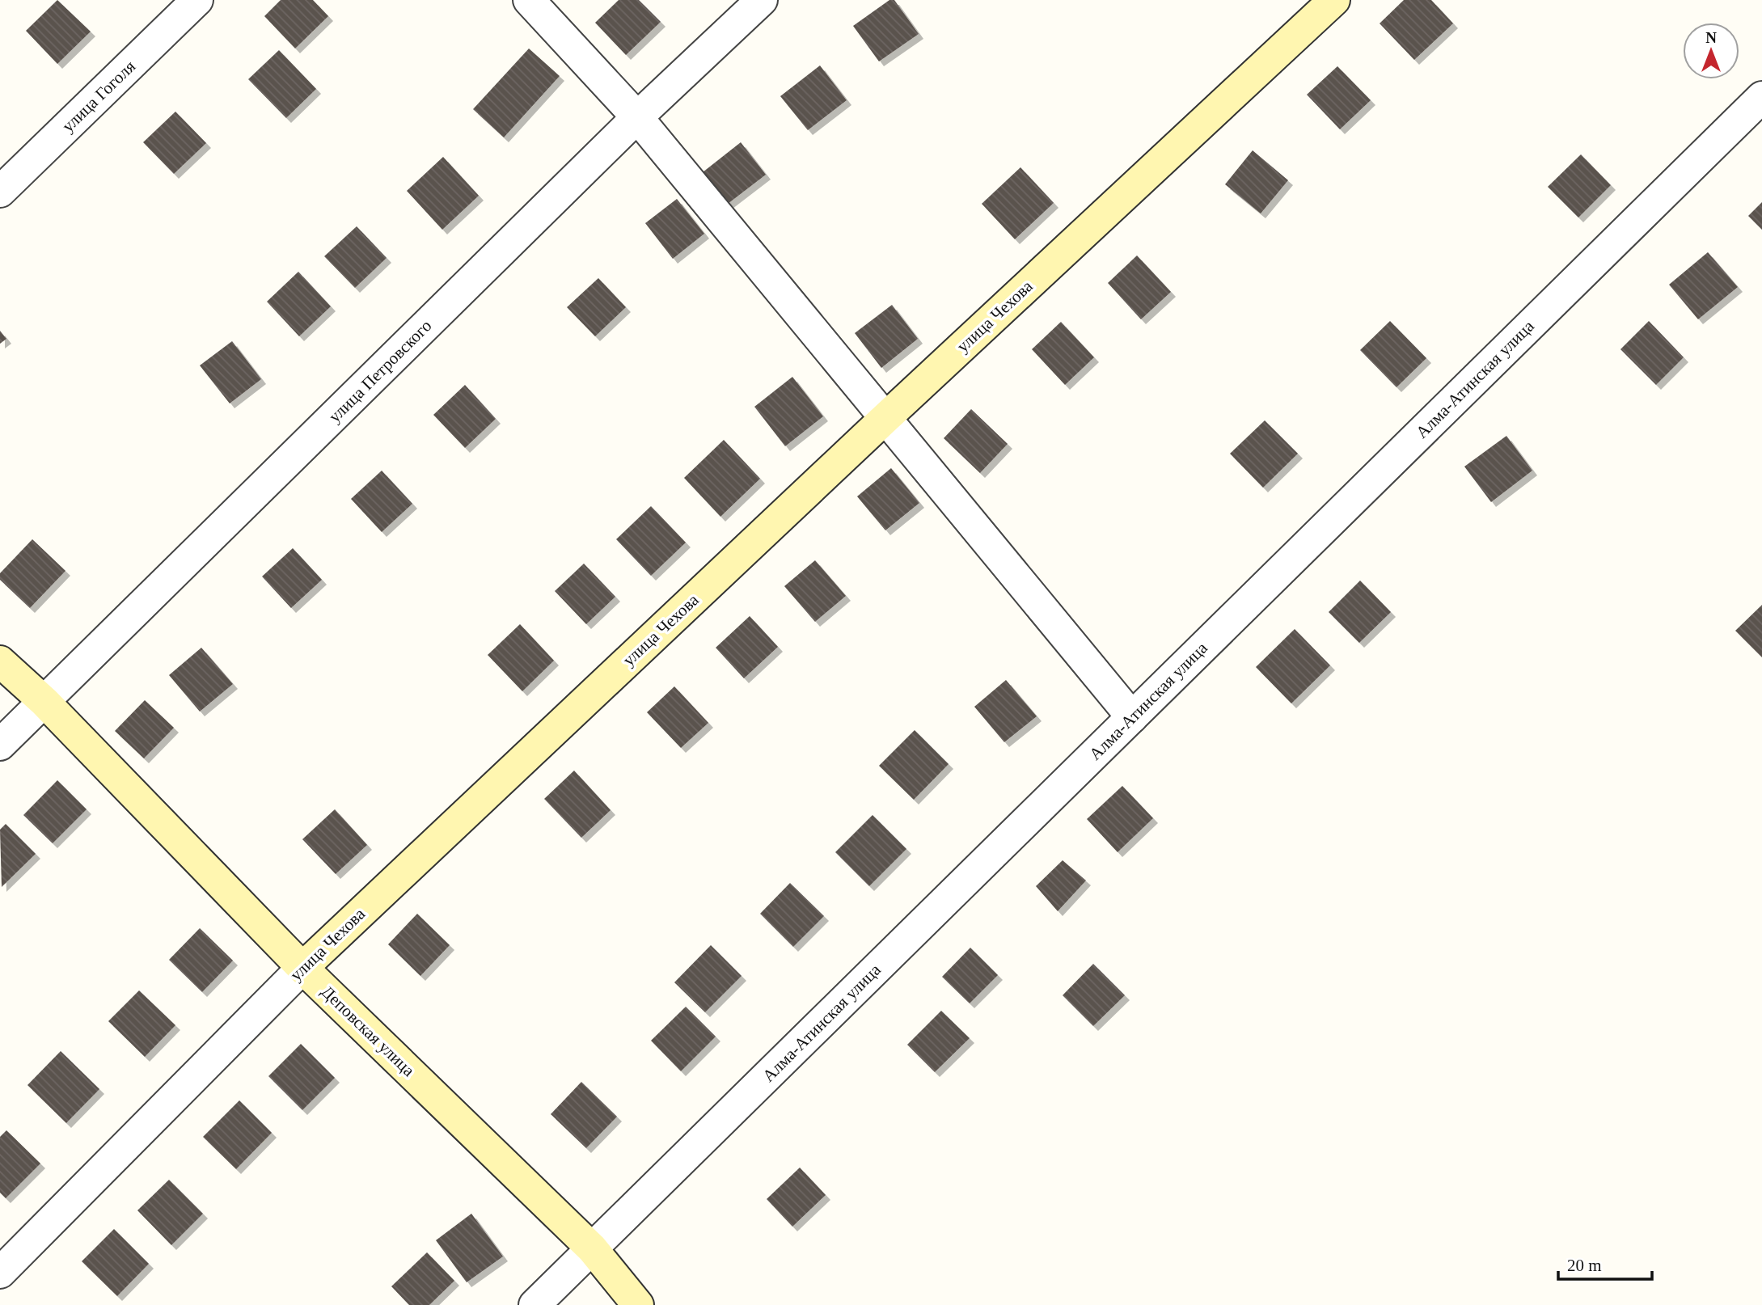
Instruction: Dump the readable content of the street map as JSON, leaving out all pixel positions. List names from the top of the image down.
{
  "streets": {
    "street": [
      "улица Гоголя",
      "улица Чехова",
      "улица Петровского",
      "Алма-Атинская улица",
      "Деповская улица"
    ]
  },
  "crossings": [
    ["улица Чехова", "Деповская улица"],
    ["улица Петровского", "Деповская улица"],
    ["Алма-Атинская улица", "Деповская улица"]
  ],
  "scale_bar": "20 m",
  "north": "top"
}
